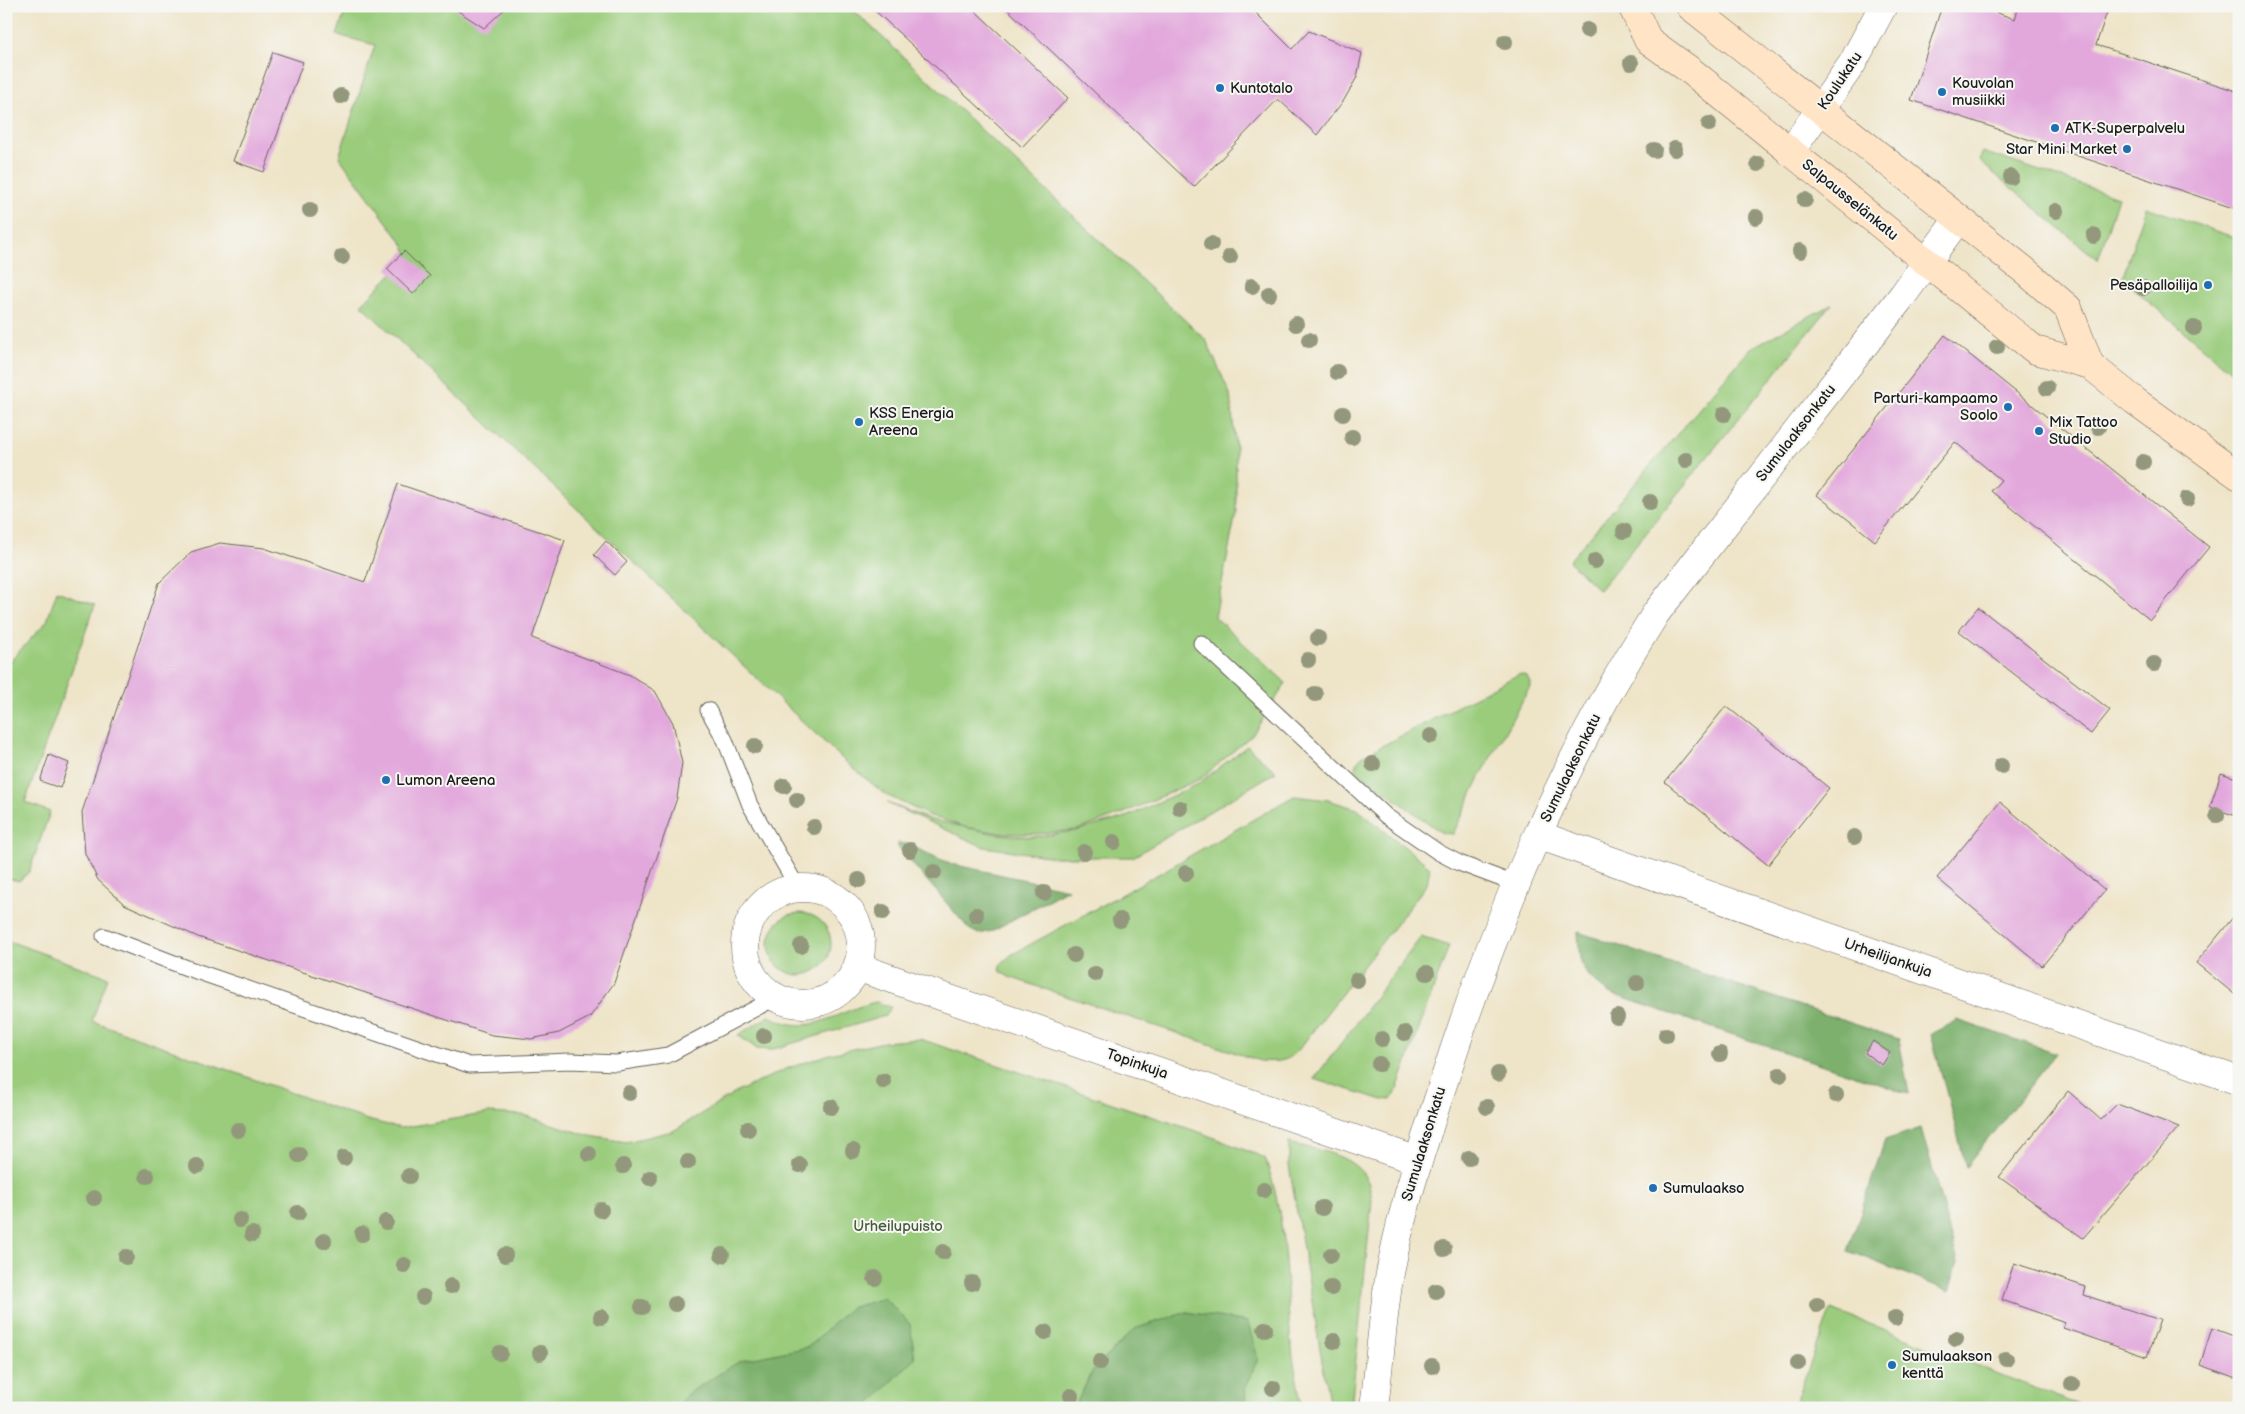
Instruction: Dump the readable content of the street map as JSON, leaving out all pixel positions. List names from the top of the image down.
{
  "streets": {
    "main road": ["Salpausselänkatu"],
    "street": [
      "Koulukatu",
      "Sumulaaksonkatu",
      "Urheilijankuja",
      "Topinkuja"
    ]
  },
  "crossings": [
    ["Koulukatu", "Salpausselänkatu"],
    ["Salpausselänkatu", "Sumulaaksonkatu"],
    ["Sumulaaksonkatu", "Urheilijankuja"],
    ["Sumulaaksonkatu", "Topinkuja"]
  ],
  "parks": ["Urheilupuisto"],
  "places": [
    "Kuntotalo",
    "Kouvolan musiikki",
    "ATK-Superpalvelu",
    "Star Mini Market",
    "Pesäpalloilija",
    "Parturi-kampaamo Soolo",
    "KSS Energia Areena",
    "Mix Tattoo Studio",
    "Lumon Areena",
    "Sumulaakso",
    "Sumulaakson kenttä"
  ]
}
